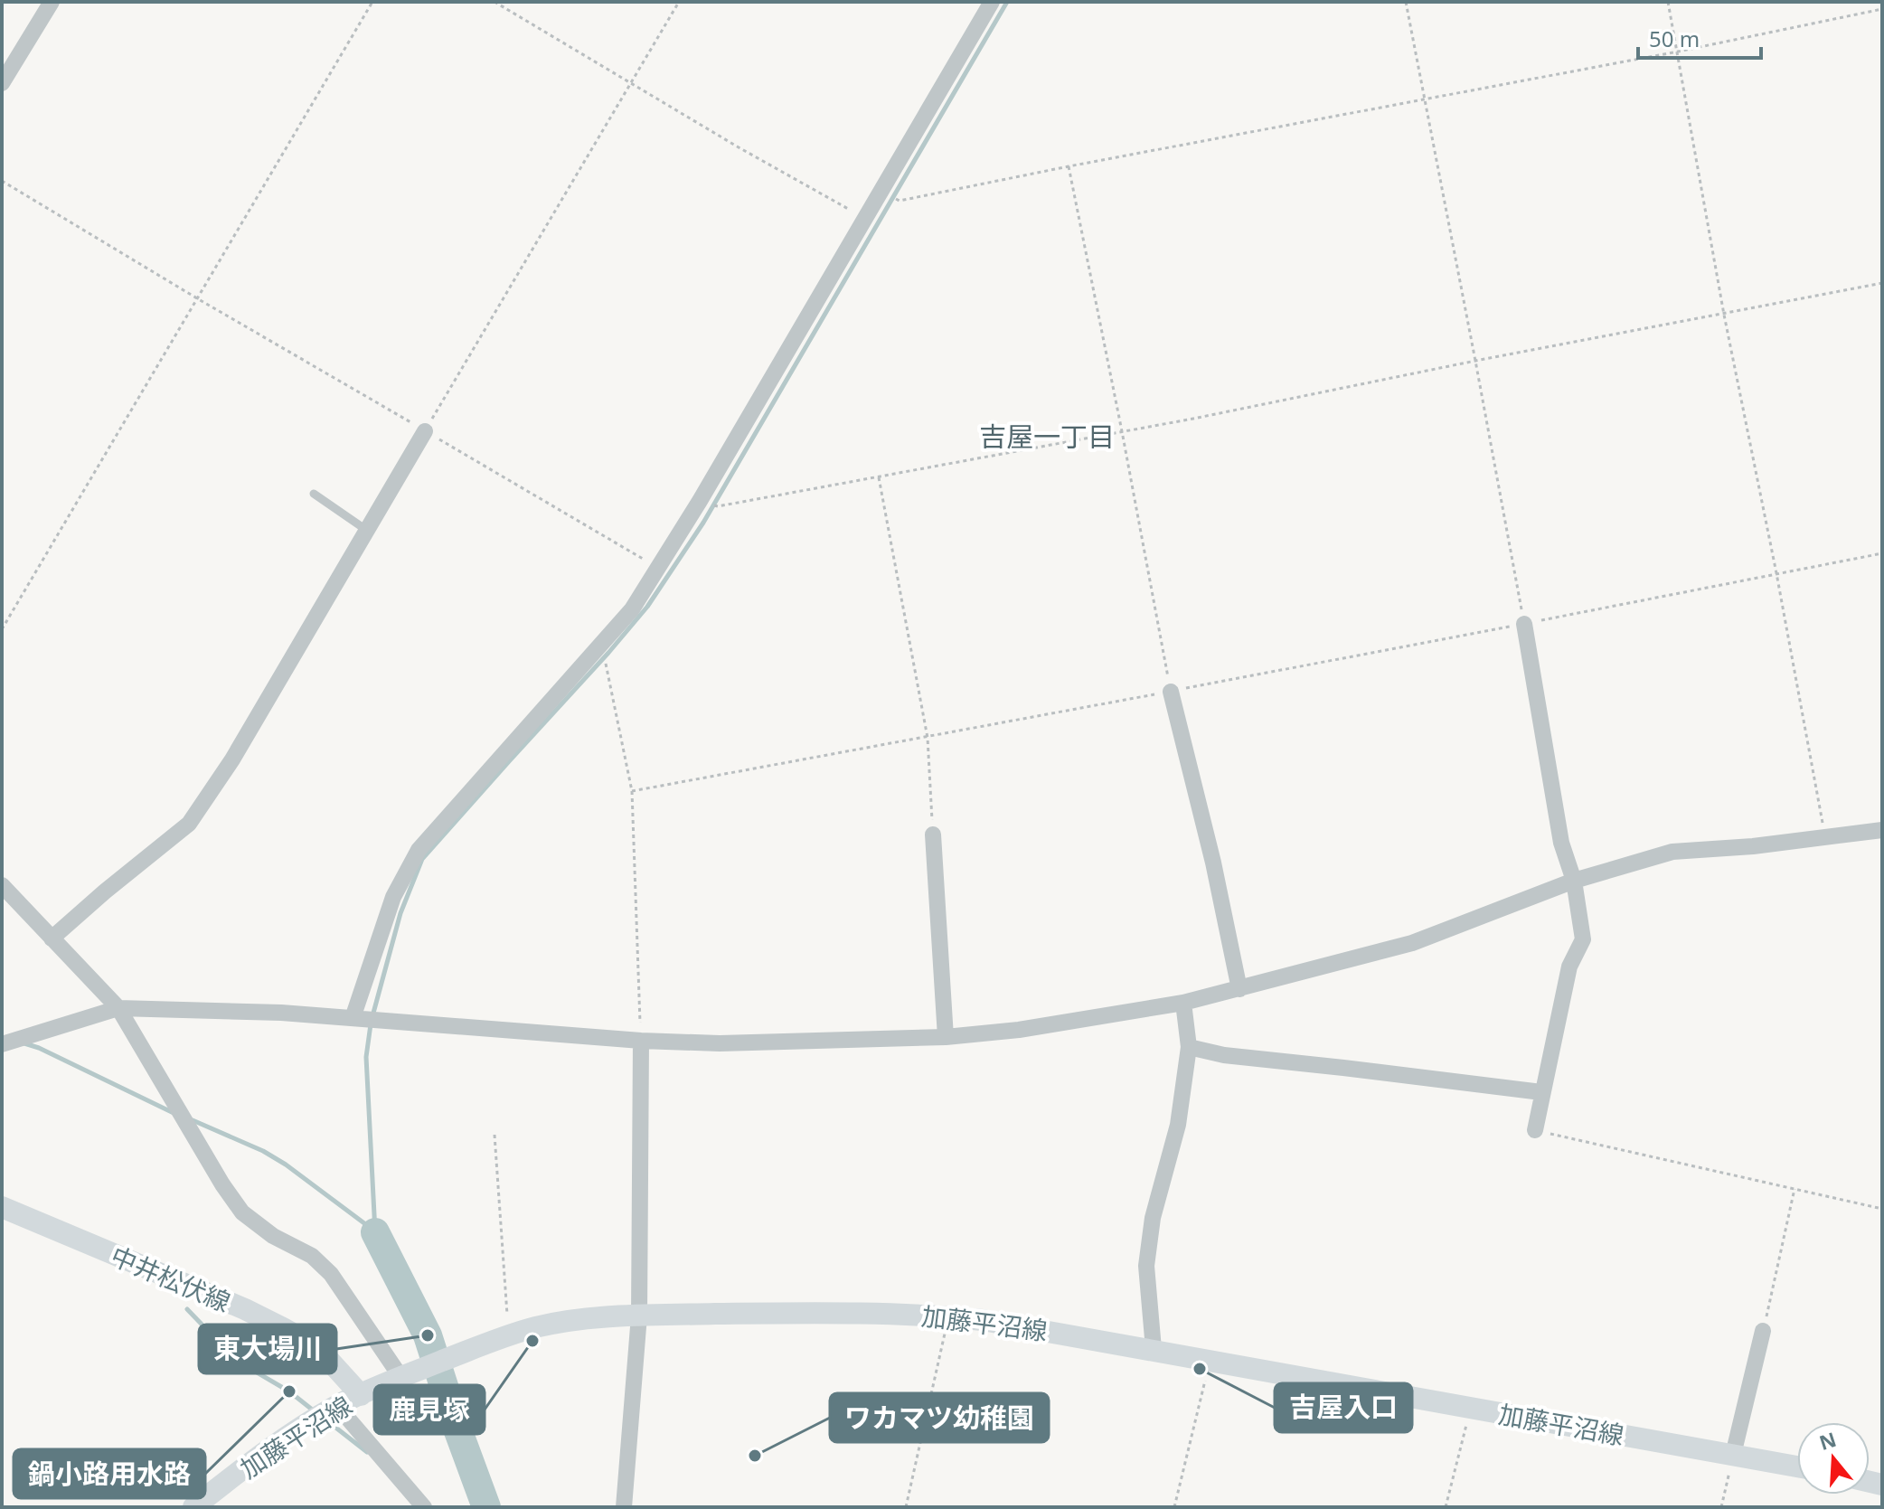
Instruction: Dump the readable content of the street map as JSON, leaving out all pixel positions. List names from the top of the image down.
{
  "streets": {
    "main road": ["中井松伏線", "加藤平沼線"]
  },
  "crossings": [
    ["中井松伏線", "加藤平沼線"]
  ],
  "districts": ["吉屋一丁目"],
  "places": [
    "東大場川",
    "鹿見塚",
    "吉屋入口",
    "鍋小路用水路",
    "ワカマツ幼稚園"
  ],
  "scale_bar": "50 m",
  "north": "top"
}
